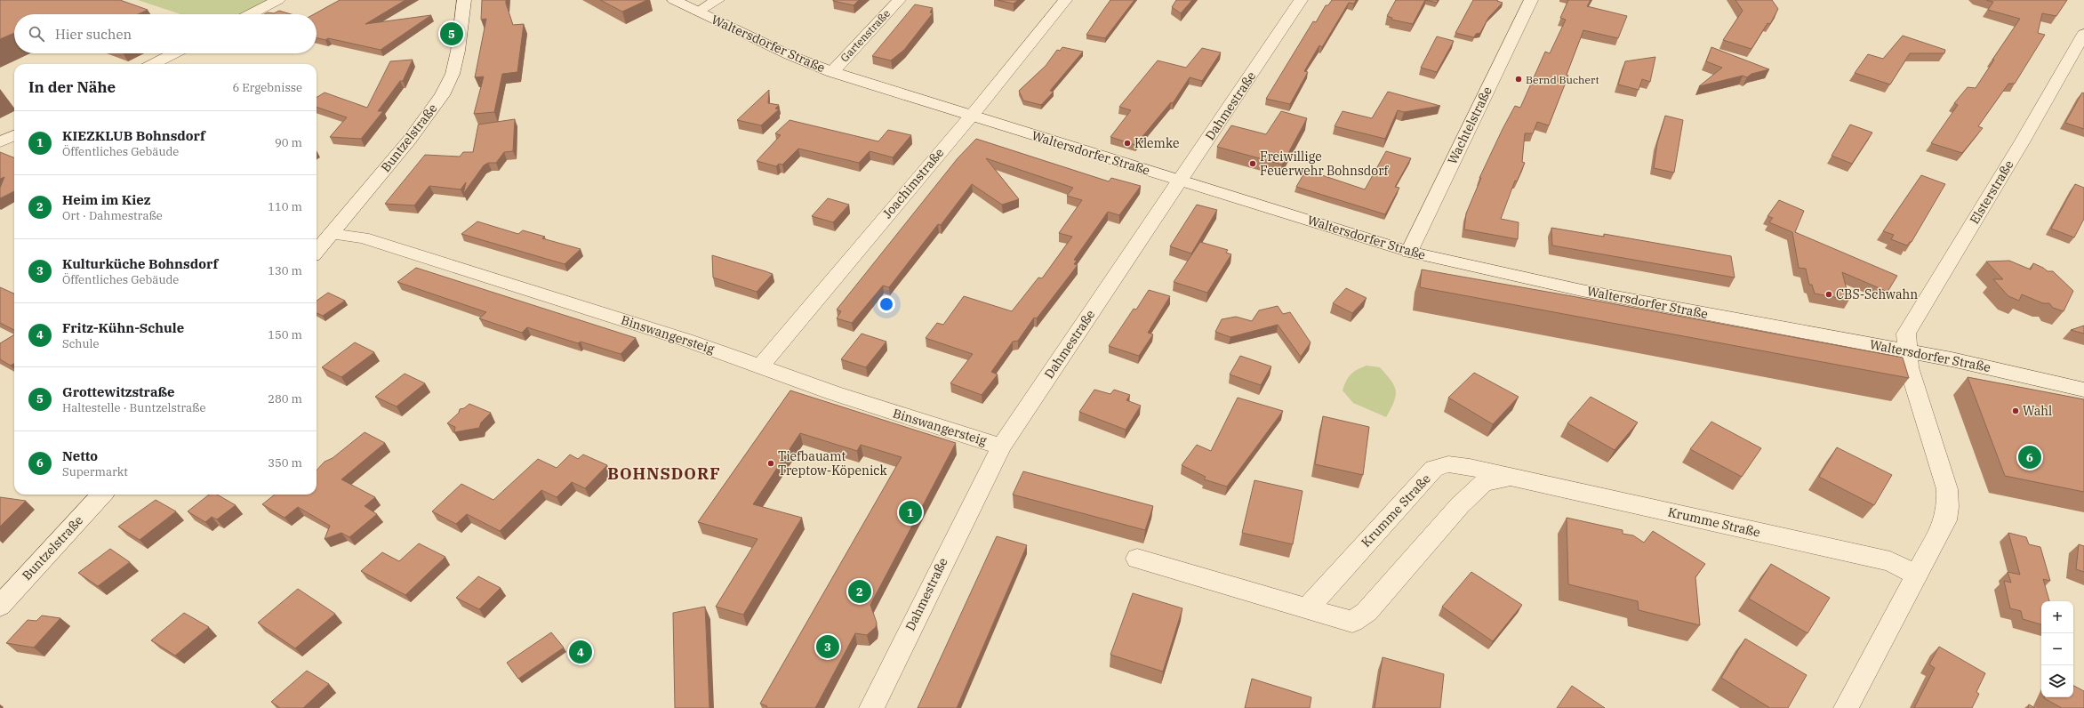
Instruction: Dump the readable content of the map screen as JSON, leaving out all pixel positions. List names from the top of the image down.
{
  "streets": {
    "street": [
      "Gartenstraße",
      "Waltersdorfer Straße",
      "Dahmestraße",
      "Wachtelstraße",
      "Buntzelstraße",
      "Joachimstraße",
      "Elsterstraße",
      "Binswangersteig",
      "Krumme Straße"
    ]
  },
  "crossings": [
    ["Gartenstraße", "Waltersdorfer Straße"],
    ["Waltersdorfer Straße", "Dahmestraße"],
    ["Waltersdorfer Straße", "Wachtelstraße"],
    ["Waltersdorfer Straße", "Joachimstraße"],
    ["Waltersdorfer Straße", "Elsterstraße"],
    ["Dahmestraße", "Binswangersteig"],
    ["Buntzelstraße", "Binswangersteig"],
    ["Joachimstraße", "Binswangersteig"]
  ],
  "districts": ["BOHNSDORF"],
  "places": [
    "Bernd Buchert",
    "Klemke",
    "Freiwillige Feuerwehr Bohnsdorf",
    "CBS-Schwahn",
    "Wahl",
    "Tiefbauamt Treptow-Köpenick"
  ],
  "page": {
    "search": "Hier suchen",
    "pins": [
      "5",
      "6",
      "1",
      "2",
      "3",
      "4"
    ],
    "heading": ["In der Nähe", "6 Ergebnisse"],
    "list": [
      {
        "mark": "1",
        "name": "KIEZKLUB Bohnsdorf",
        "note": "Öffentliches Gebäude",
        "value": "90 m"
      },
      {
        "mark": "2",
        "name": "Heim im Kiez",
        "note": "Ort · Dahmestraße",
        "value": "110 m"
      },
      {
        "mark": "3",
        "name": "Kulturküche Bohnsdorf",
        "note": "Öffentliches Gebäude",
        "value": "130 m"
      },
      {
        "mark": "4",
        "name": "Fritz-Kühn-Schule",
        "note": "Schule",
        "value": "150 m"
      },
      {
        "mark": "5",
        "name": "Grottewitzstraße",
        "note": "Haltestelle · Buntzelstraße",
        "value": "280 m"
      },
      {
        "mark": "6",
        "name": "Netto",
        "note": "Supermarkt",
        "value": "350 m"
      }
    ],
    "map_buttons": ["+", "−"]
  }
}
